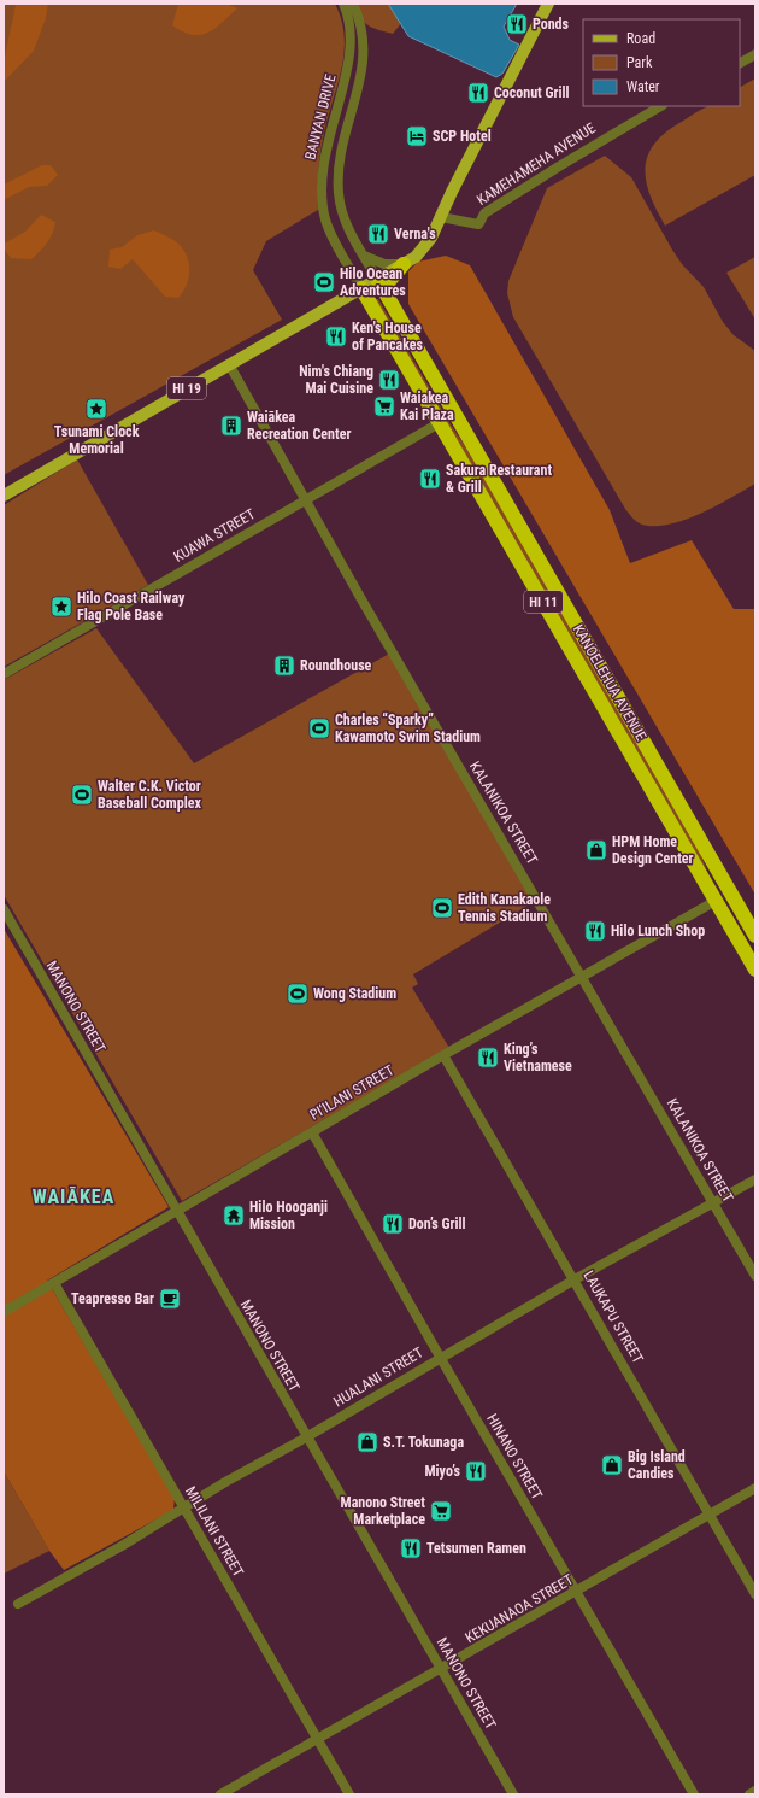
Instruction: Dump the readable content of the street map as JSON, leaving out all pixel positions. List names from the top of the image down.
{
  "streets": {
    "highway": ["HI 11", "KANOELEHUA AVENUE"],
    "main road": ["HI 19"],
    "street": [
      "BANYAN DRIVE",
      "KAMEHAMEHA AVENUE",
      "KUAWA STREET",
      "KALANIKOA STREET",
      "MANONO STREET",
      "PI‘ILANI STREET",
      "LAUKAPU STREET",
      "HUALANI STREET",
      "HINANO STREET",
      "MILILANI STREET",
      "KEKUANAOA STREET"
    ]
  },
  "crossings": [
    ["BANYAN DRIVE", "HI 19"],
    ["BANYAN DRIVE", "KANOELEHUA AVENUE"],
    ["KAMEHAMEHA AVENUE", "HI 19"],
    ["HI 19", "KANOELEHUA AVENUE"],
    ["HI 19", "KALANIKOA STREET"],
    ["KUAWA STREET", "KANOELEHUA AVENUE"],
    ["KUAWA STREET", "KALANIKOA STREET"],
    ["KANOELEHUA AVENUE", "PI‘ILANI STREET"],
    ["KALANIKOA STREET", "PI‘ILANI STREET"],
    ["KALANIKOA STREET", "HUALANI STREET"],
    ["MANONO STREET", "PI‘ILANI STREET"],
    ["MANONO STREET", "HUALANI STREET"],
    ["MANONO STREET", "KEKUANAOA STREET"],
    ["PI‘ILANI STREET", "LAUKAPU STREET"],
    ["PI‘ILANI STREET", "HINANO STREET"],
    ["PI‘ILANI STREET", "MILILANI STREET"],
    ["LAUKAPU STREET", "HUALANI STREET"],
    ["LAUKAPU STREET", "KEKUANAOA STREET"],
    ["HUALANI STREET", "HINANO STREET"],
    ["HUALANI STREET", "MILILANI STREET"],
    ["HINANO STREET", "KEKUANAOA STREET"],
    ["MILILANI STREET", "KEKUANAOA STREET"]
  ],
  "districts": ["WAIĀKEA"],
  "places": {
    "restaurant": [
      "Ponds",
      "Coconut Grill",
      "Verna's",
      "Ken's House of Pancakes",
      "Nim's Chiang Mai Cuisine",
      "Sakura Restaurant & Grill",
      "Hilo Lunch Shop",
      "King’s Vietnamese",
      "Don’s Grill",
      "Miyo’s",
      "Tetsumen Ramen"
    ],
    "hotel": ["SCP Hotel"],
    "sports": [
      "Hilo Ocean Adventures",
      "Charles “Sparky” Kawamoto Swim Stadium",
      "Walter C.K. Victor Baseball Complex",
      "Edith Kanakaole Tennis Stadium",
      "Wong Stadium"
    ],
    "supermarket": ["Waiakea Kai Plaza", "Manono Street Marketplace"],
    "place": ["Tsunami Clock Memorial", "Hilo Coast Railway Flag Pole Base"],
    "building": ["Waiākea Recreation Center", "Roundhouse"],
    "shop": ["HPM Home Design Center", "S.T. Tokunaga", "Big Island Candies"],
    "temple": ["Hilo Hooganji Mission"],
    "cafe": ["Teapresso Bar"]
  },
  "legend": ["Road", "Park", "Water"]
}
